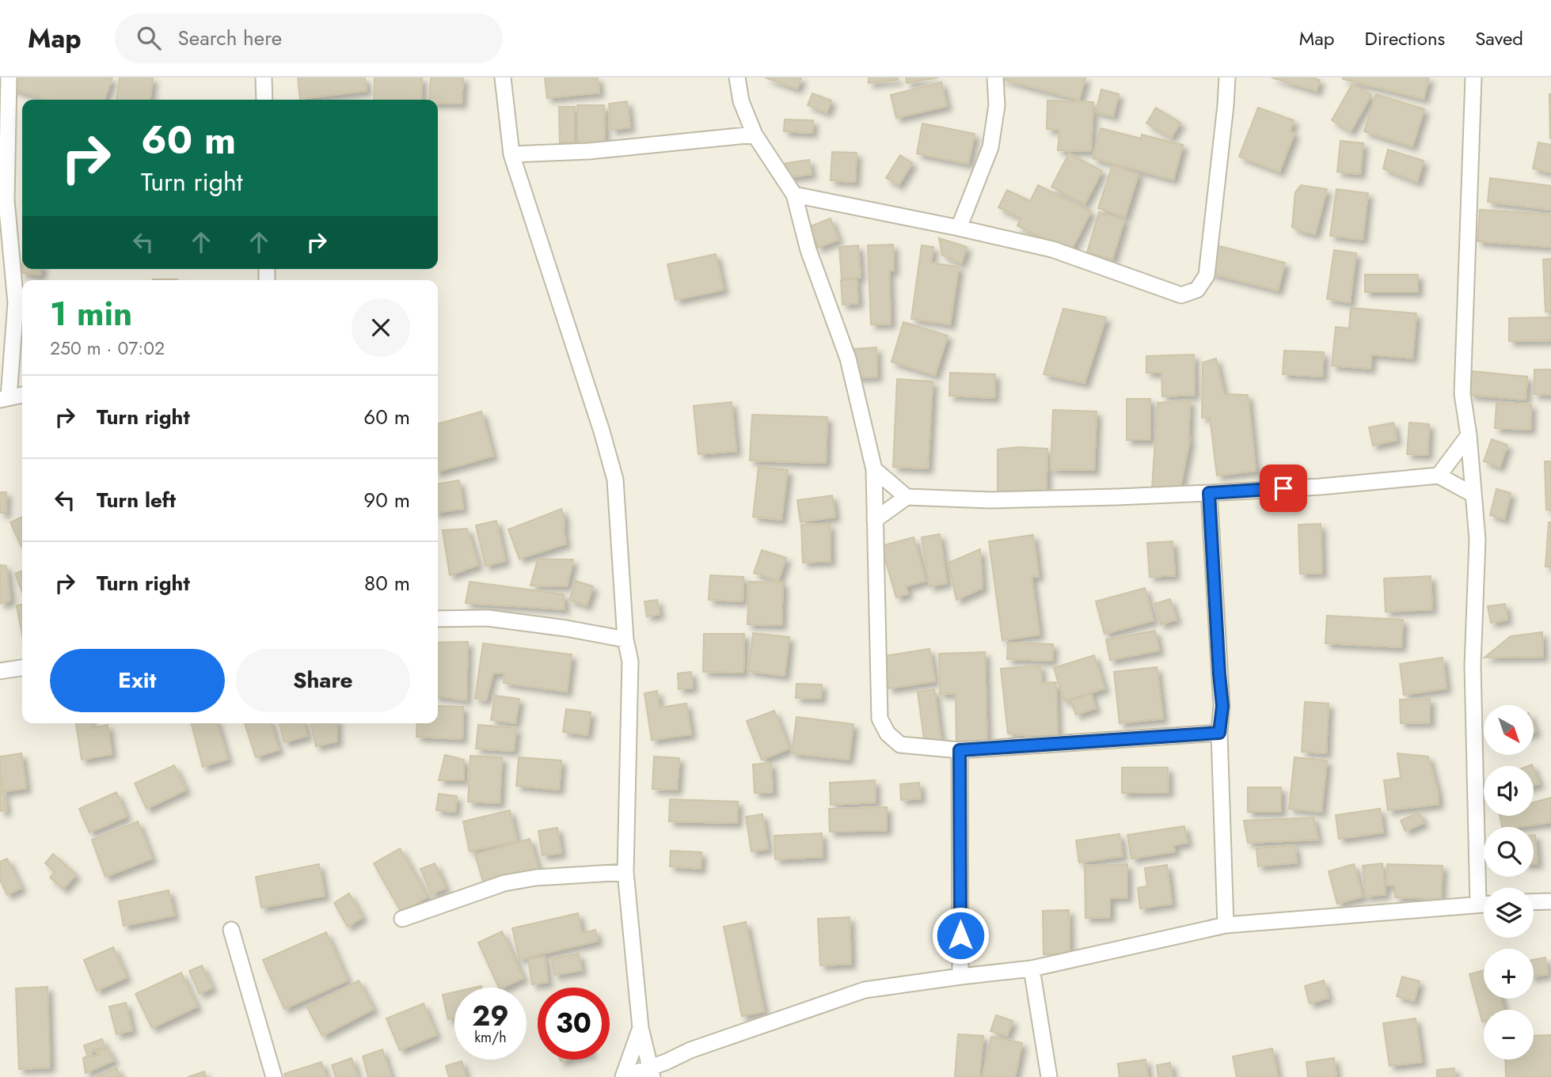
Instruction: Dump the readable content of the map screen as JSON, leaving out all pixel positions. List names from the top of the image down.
{
  "north": "bottom right",
  "page": {
    "header": "Map",
    "search": "Search here",
    "nav": ["Map", "Directions", "Saved"],
    "turn": ["60 m", "Turn right"],
    "heading": ["1 min", "250 m · 07:02"],
    "list": [
      {
        "name": "Turn right",
        "value": "60 m"
      },
      {
        "name": "Turn left",
        "value": "90 m"
      },
      {
        "name": "Turn right",
        "value": "80 m"
      }
    ],
    "buttons": ["Exit", "Share"],
    "map_buttons": ["+", "−"],
    "speed": "29 km/h",
    "limit": "30"
  }
}
